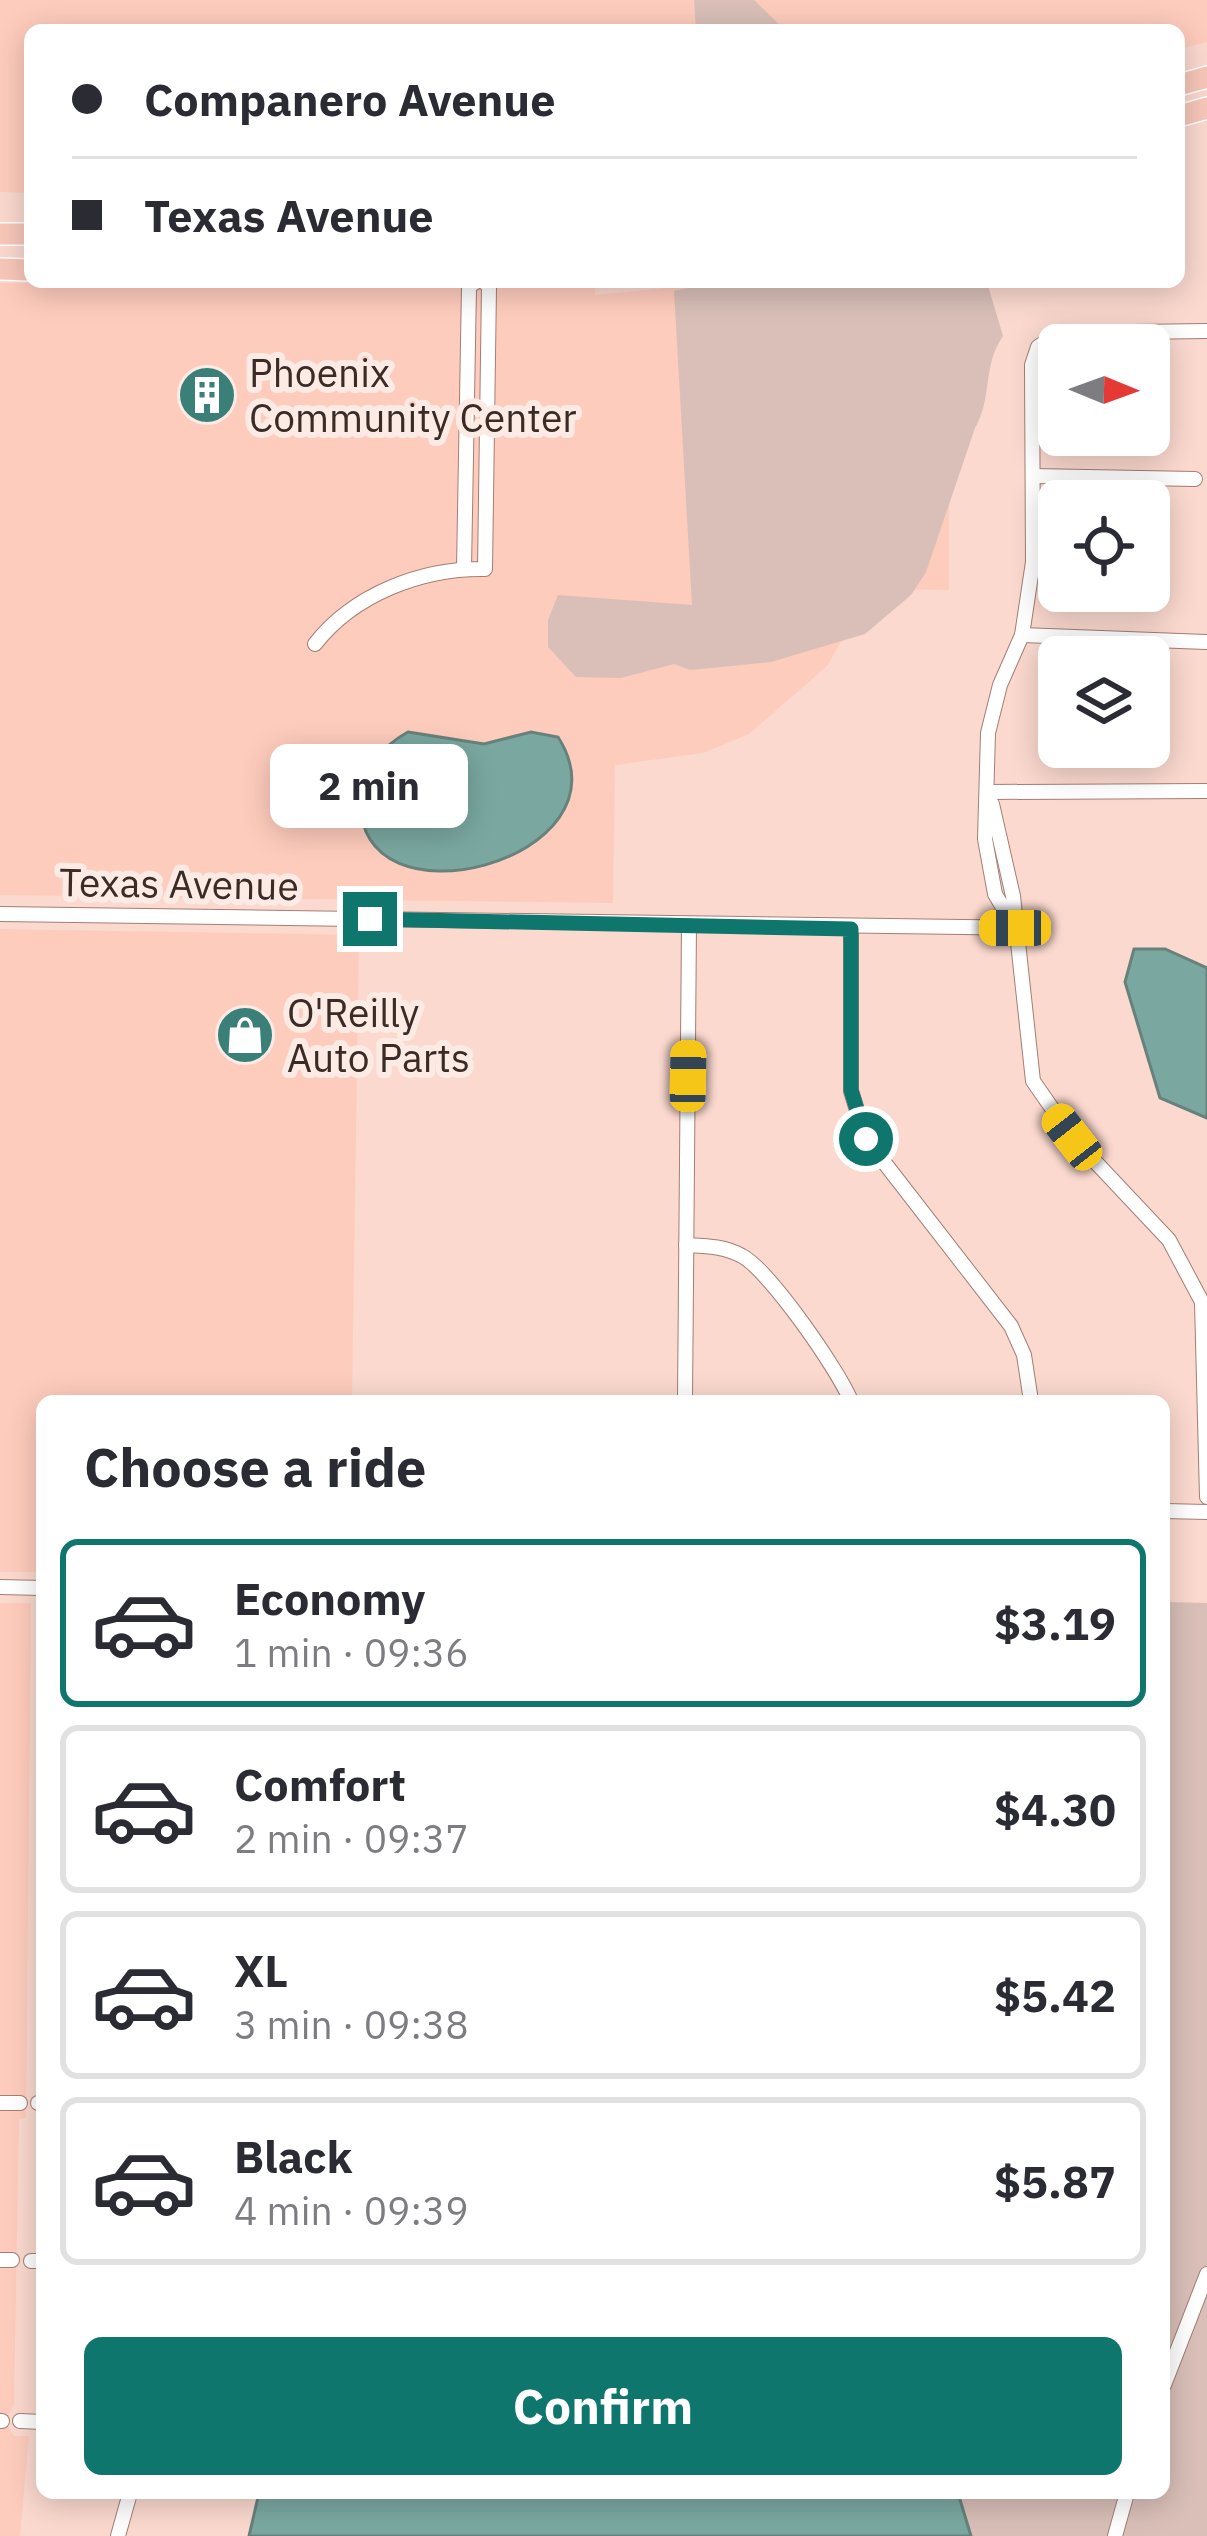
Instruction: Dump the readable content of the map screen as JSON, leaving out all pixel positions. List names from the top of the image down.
{
  "streets": {
    "street": ["Texas Avenue"]
  },
  "places": {
    "building": ["Phoenix Community Center"],
    "shop": ["O'Reilly Auto Parts"]
  },
  "north": "right",
  "page": {
    "banner": ["Companero Avenue", "Texas Avenue"],
    "bubble": "2 min",
    "heading": "Choose a ride",
    "list": [
      {
        "name": "Economy",
        "note": "1 min · 09:36",
        "value": "$3.19"
      },
      {
        "name": "Comfort",
        "note": "2 min · 09:37",
        "value": "$4.30"
      },
      {
        "name": "XL",
        "note": "3 min · 09:38",
        "value": "$5.42"
      },
      {
        "name": "Black",
        "note": "4 min · 09:39",
        "value": "$5.87"
      }
    ],
    "buttons": "Confirm"
  }
}
